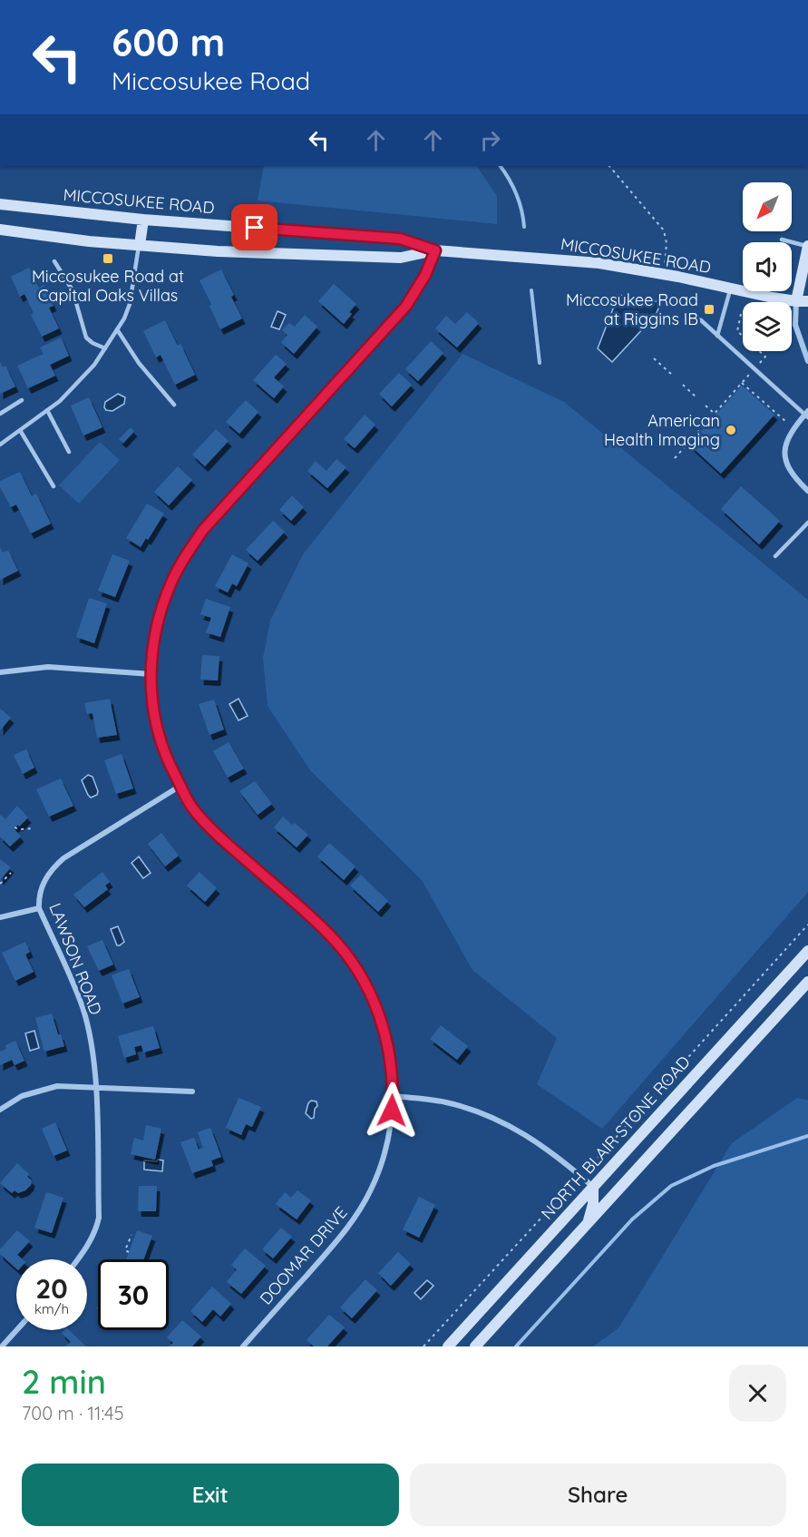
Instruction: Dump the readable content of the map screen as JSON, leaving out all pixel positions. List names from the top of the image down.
{
  "streets": {
    "street": [
      "MICCOSUKEE ROAD",
      "LAWSON ROAD",
      "NORTH BLAIR STONE ROAD",
      "DOOMAR DRIVE"
    ]
  },
  "crossings": [
    ["MICCOSUKEE ROAD", "DOOMAR DRIVE"],
    ["LAWSON ROAD", "DOOMAR DRIVE"]
  ],
  "places": {
    "transit": ["Miccosukee Road at Capital Oaks Villas", "Miccosukee Road at Riggins IB"],
    "other": ["American Health Imaging"]
  },
  "north": "bottom left",
  "page": {
    "turn": ["600 m", "Miccosukee Road"],
    "speed": "20 km/h",
    "limit": "30",
    "heading": ["2 min", "700 m · 11:45"],
    "buttons": ["Exit", "Share"]
  }
}
